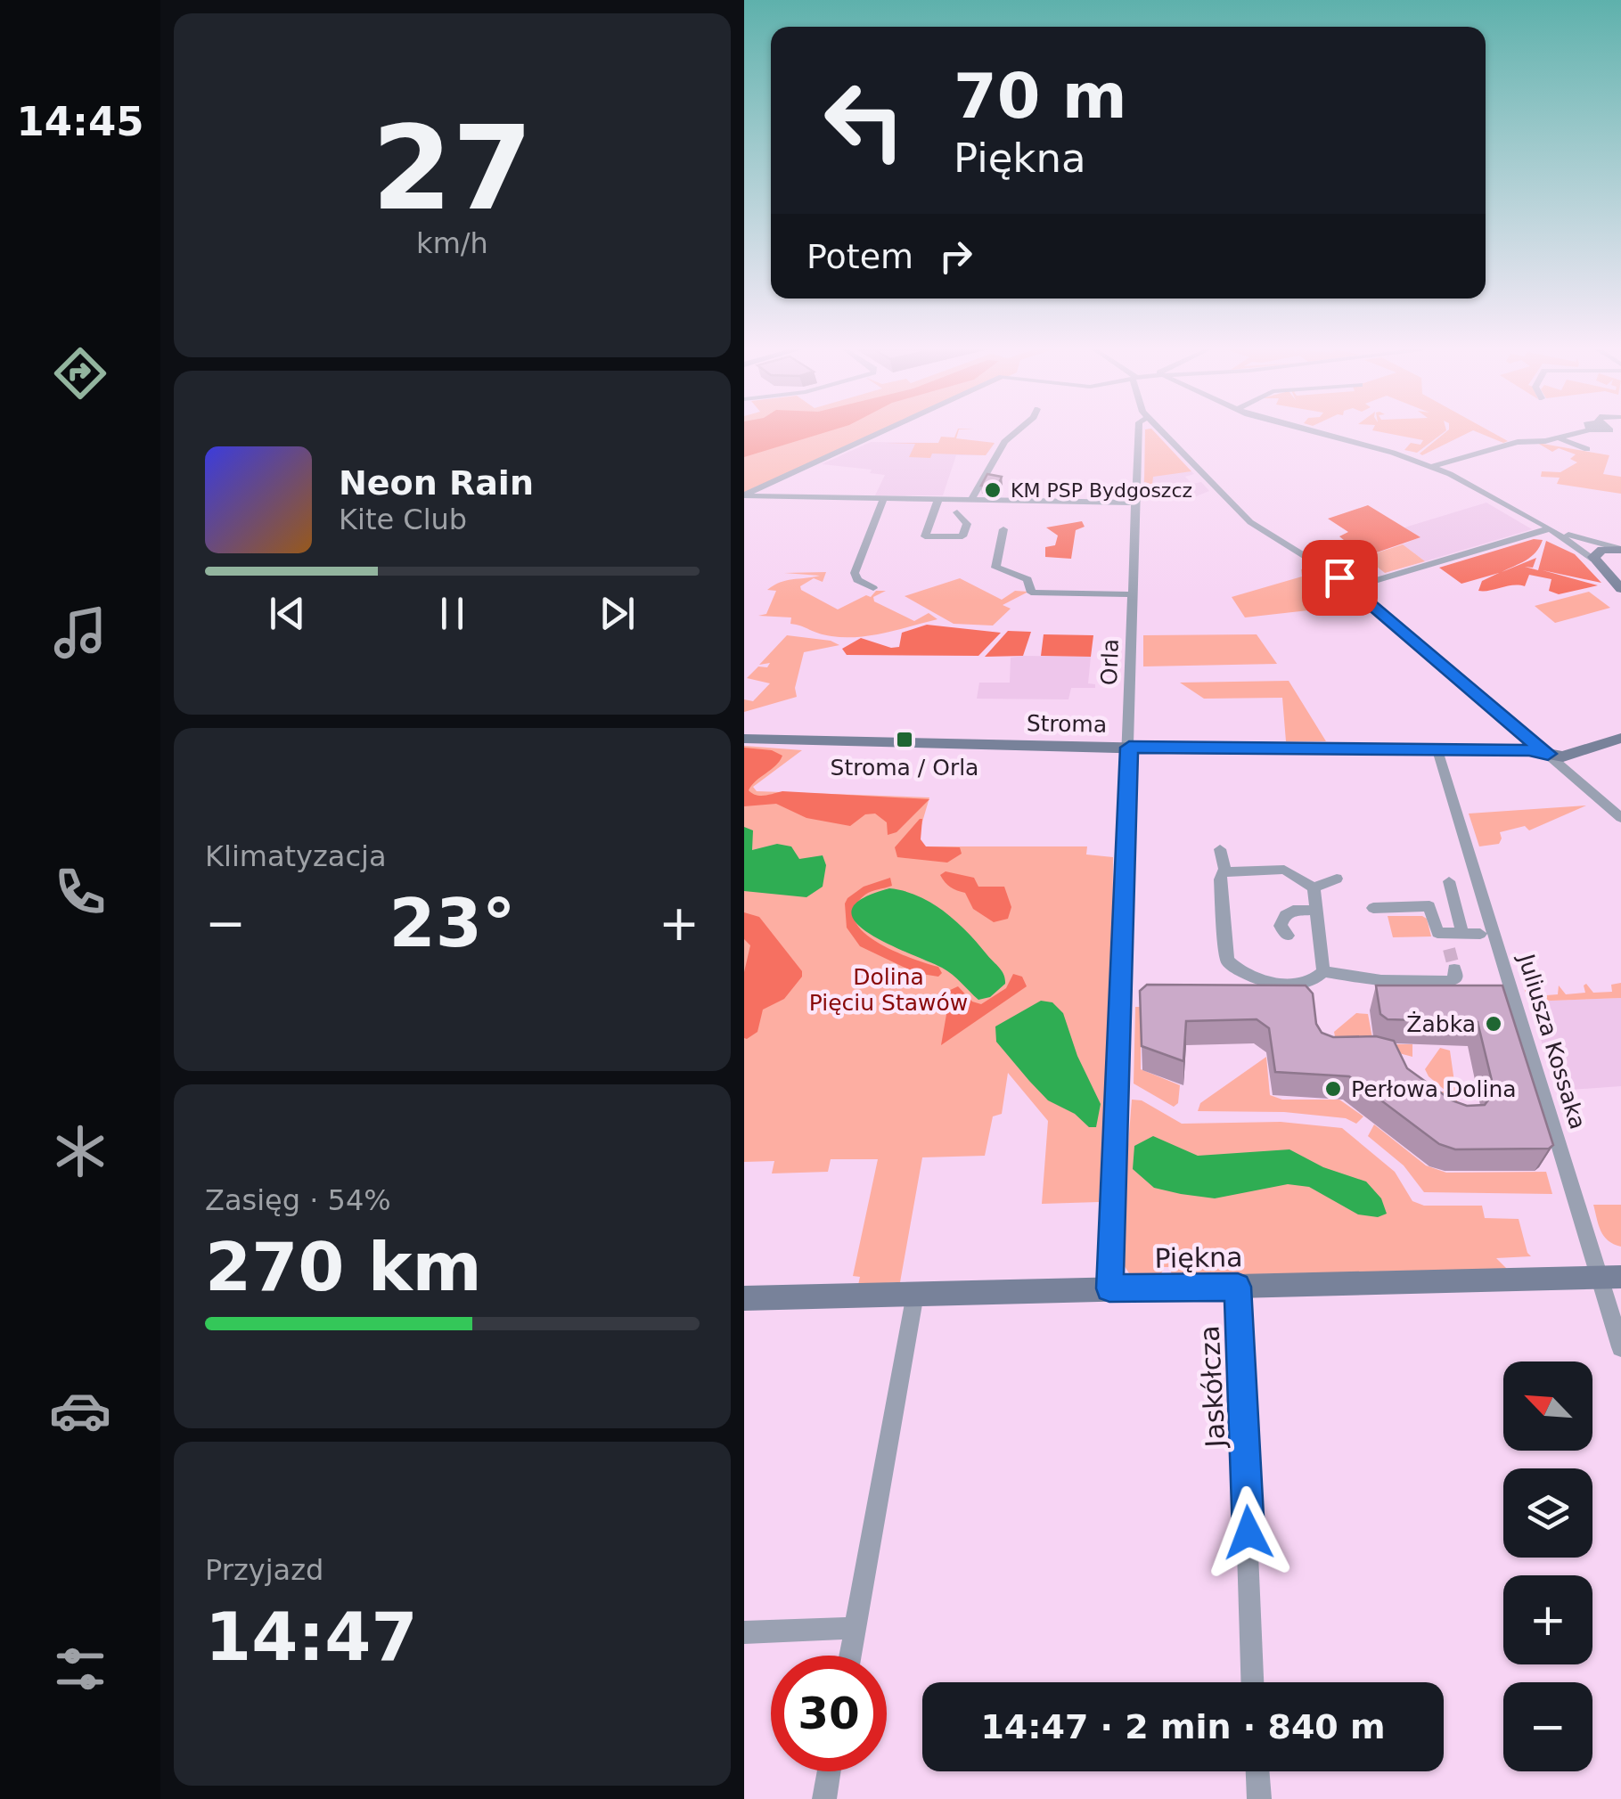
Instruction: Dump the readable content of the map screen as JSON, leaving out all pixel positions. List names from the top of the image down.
{
  "streets": {
    "street": [
      "Orla",
      "Stroma",
      "Juliusza Kossaka",
      "Piękna",
      "Jaskółcza"
    ]
  },
  "crossings": [
    ["Orla", "Stroma"],
    ["Orla", "Piękna"],
    ["Stroma", "Juliusza Kossaka"],
    ["Juliusza Kossaka", "Piękna"],
    ["Piękna", "Jaskółcza"]
  ],
  "parks": ["Dolina Pięciu Stawów"],
  "places": {
    "other": ["KM PSP Bydgoszcz", "Żabka", "Perłowa Dolina"],
    "transit": ["Stroma / Orla"]
  },
  "north": "top left",
  "page": {
    "tabs": "14:45",
    "tile": [
      ["27", "km/h"],
      "Klimatyzacja",
      ["Zasięg · 54%", "270 km"],
      ["Przyjazd", "14:47"]
    ],
    "turn": ["70 m", "Piękna"],
    "then": "Potem",
    "song": ["Neon Rain", "Kite Club"],
    "heat": ["−", "23°", "+"],
    "map_buttons": ["+", "−"],
    "limit": "30",
    "trip": "14:47 · 2 min · 840 m"
  }
}
